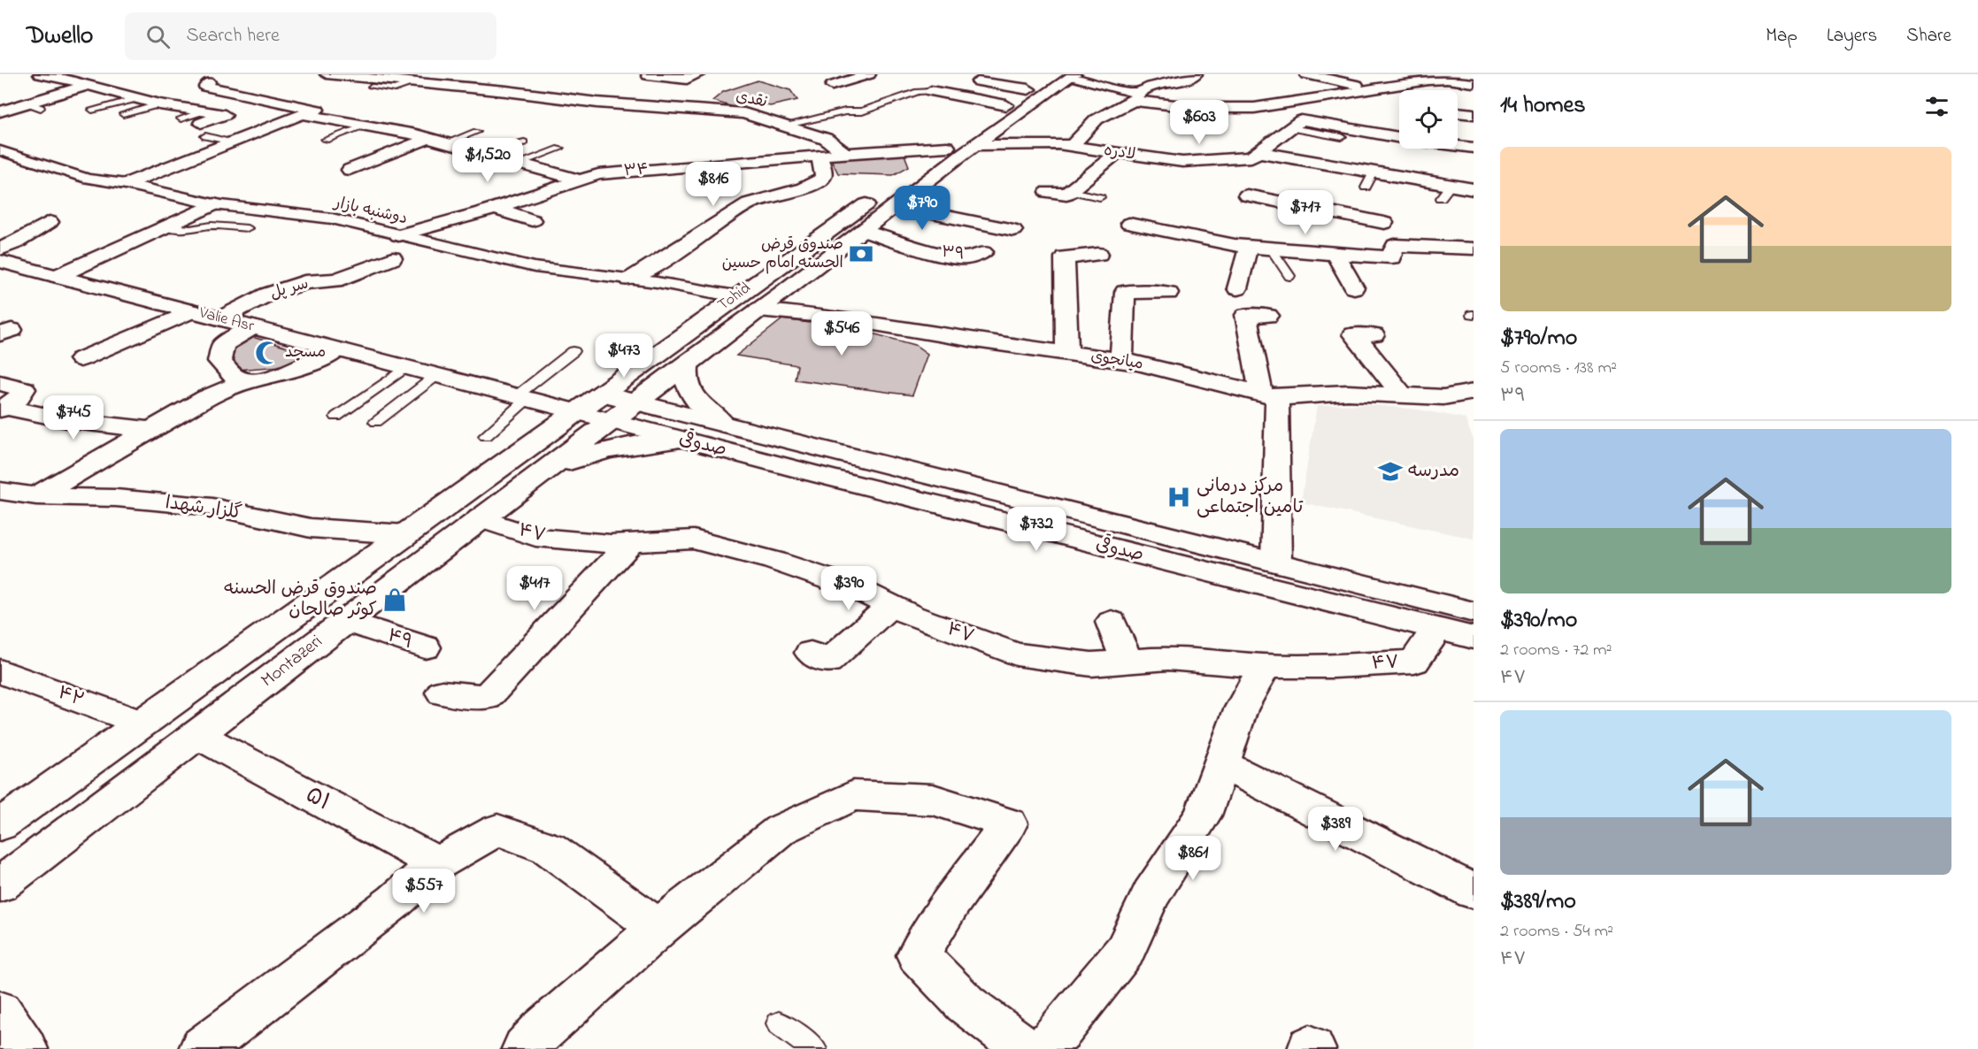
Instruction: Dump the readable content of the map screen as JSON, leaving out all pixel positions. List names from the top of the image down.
{
  "streets": {
    "street": [
      "نقدی",
      "لادره",
      "۳۴",
      "دوشنبه بازار",
      "۳۹",
      "سر پل",
      "Tohid",
      "Valie Asr",
      "میانجوی",
      "صدوقی",
      "گلزار شهدا",
      "۴۷",
      "۴۹",
      "Montazeri",
      "۴۲",
      "۵۱"
    ]
  },
  "crossings": [
    ["نقدی", "۳۴"],
    ["لادره", "Tohid"],
    ["۳۴", "دوشنبه بازار"],
    ["۳۴", "Tohid"],
    ["دوشنبه بازار", "Tohid"],
    ["۳۹", "Tohid"],
    ["سر پل", "Valie Asr"],
    ["Tohid", "Valie Asr"],
    ["Tohid", "میانجوی"],
    ["Tohid", "صدوقی"],
    ["Tohid", "Montazeri"],
    ["Valie Asr", "صدوقی"],
    ["Valie Asr", "Montazeri"],
    ["صدوقی", "۴۷"],
    ["صدوقی", "Montazeri"],
    ["گلزار شهدا", "Montazeri"],
    ["۴۷", "Montazeri"],
    ["۴۹", "Montazeri"],
    ["Montazeri", "۴۲"],
    ["Montazeri", "۵۱"]
  ],
  "places": {
    "bank": ["صندوق قرض الحسنه امام حسین"],
    "mosque": ["مسجد"],
    "school or university": ["مدرسه"],
    "hospital": ["مرکز درمانی تامین اجتماعی"],
    "shop": ["صندوق قرض الحسنه کوثر صالحان"]
  },
  "page": {
    "header": "Dwello",
    "search": "Search here",
    "nav": ["Map", "Layers", "Share"],
    "heading": "14 homes",
    "price": [
      "$603",
      "$1,520",
      "$816",
      "$790",
      "$717",
      "$546",
      "$473",
      "$745",
      "$732",
      "$417",
      "$390",
      "$389",
      "$861",
      "$557"
    ],
    "list": [
      {
        "name": "$790/mo",
        "note": "5 rooms · 138 m² · ۳۹"
      },
      {
        "name": "$390/mo",
        "note": "2 rooms · 72 m² · ۴۷"
      },
      {
        "name": "$389/mo",
        "note": "2 rooms · 54 m² · ۴۷"
      }
    ]
  }
}
